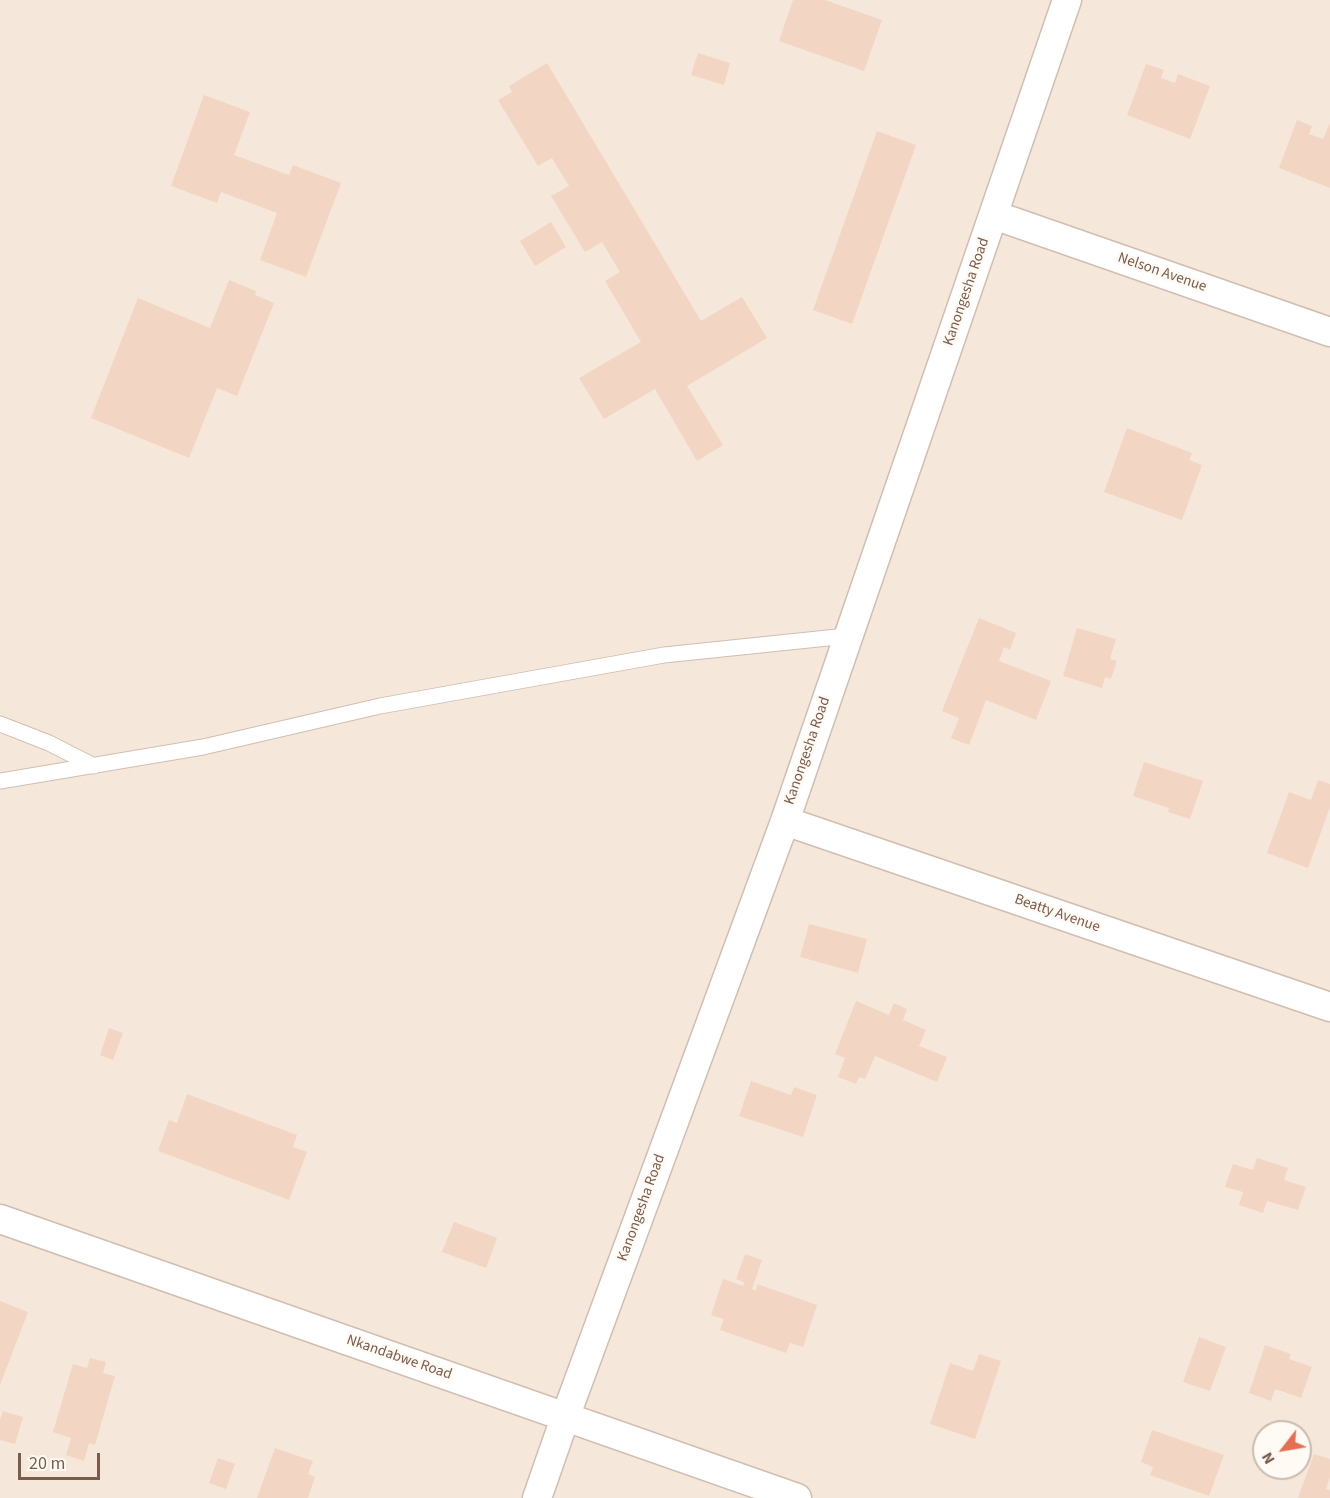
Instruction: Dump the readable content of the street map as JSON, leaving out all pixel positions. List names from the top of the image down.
{
  "streets": {
    "street": [
      "Nelson Avenue",
      "Kanongesha Road",
      "Beatty Avenue",
      "Nkandabwe Road"
    ]
  },
  "crossings": [
    ["Nelson Avenue", "Kanongesha Road"],
    ["Kanongesha Road", "Beatty Avenue"],
    ["Kanongesha Road", "Nkandabwe Road"]
  ],
  "scale_bar": "20 m",
  "north": "bottom left"
}
